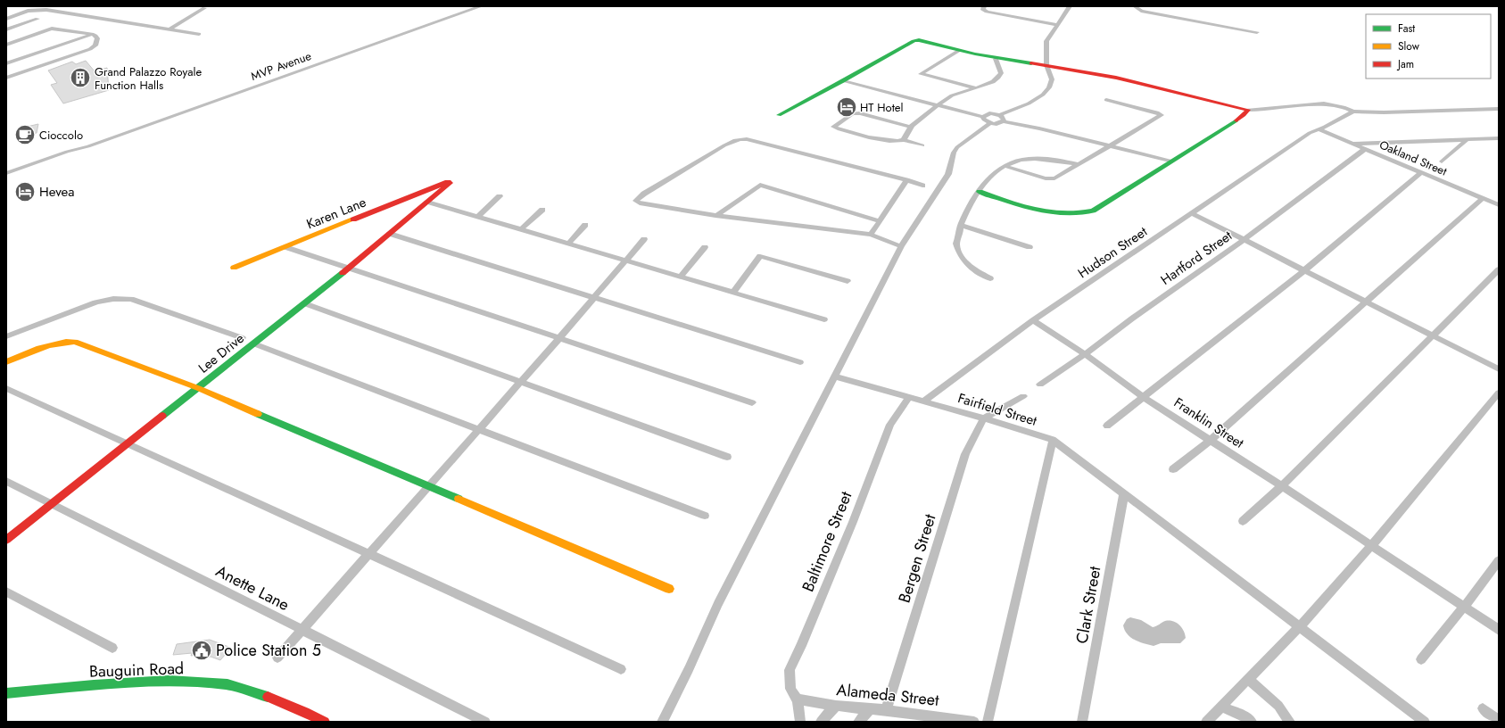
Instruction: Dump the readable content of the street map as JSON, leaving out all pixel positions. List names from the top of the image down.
{
  "streets": {
    "street": [
      "MVP Avenue",
      "Oakland Street",
      "Karen Lane",
      "Hudson Street",
      "Hartford Street",
      "Lee Drive",
      "Fairfield Street",
      "Franklin Street",
      "Baltimore Street",
      "Bergen Street",
      "Anette Lane",
      "Clark Street",
      "Bauguin Road",
      "Alameda Street"
    ]
  },
  "crossings": [
    ["Oakland Street", "Hudson Street"],
    ["Oakland Street", "Hartford Street"],
    ["Karen Lane", "Lee Drive"],
    ["Hudson Street", "Fairfield Street"],
    ["Hudson Street", "Franklin Street"],
    ["Hartford Street", "Franklin Street"],
    ["Lee Drive", "Anette Lane"],
    ["Fairfield Street", "Baltimore Street"],
    ["Fairfield Street", "Bergen Street"],
    ["Fairfield Street", "Clark Street"],
    ["Baltimore Street", "Alameda Street"],
    ["Bergen Street", "Alameda Street"]
  ],
  "places": {
    "building": ["Grand Palazzo Royale Function Halls"],
    "hotel": ["HT Hotel", "Hevea"],
    "cafe": ["Cioccolo"],
    "public building": ["Police Station 5"]
  },
  "legend": ["Fast", "Slow", "Jam"]
}
